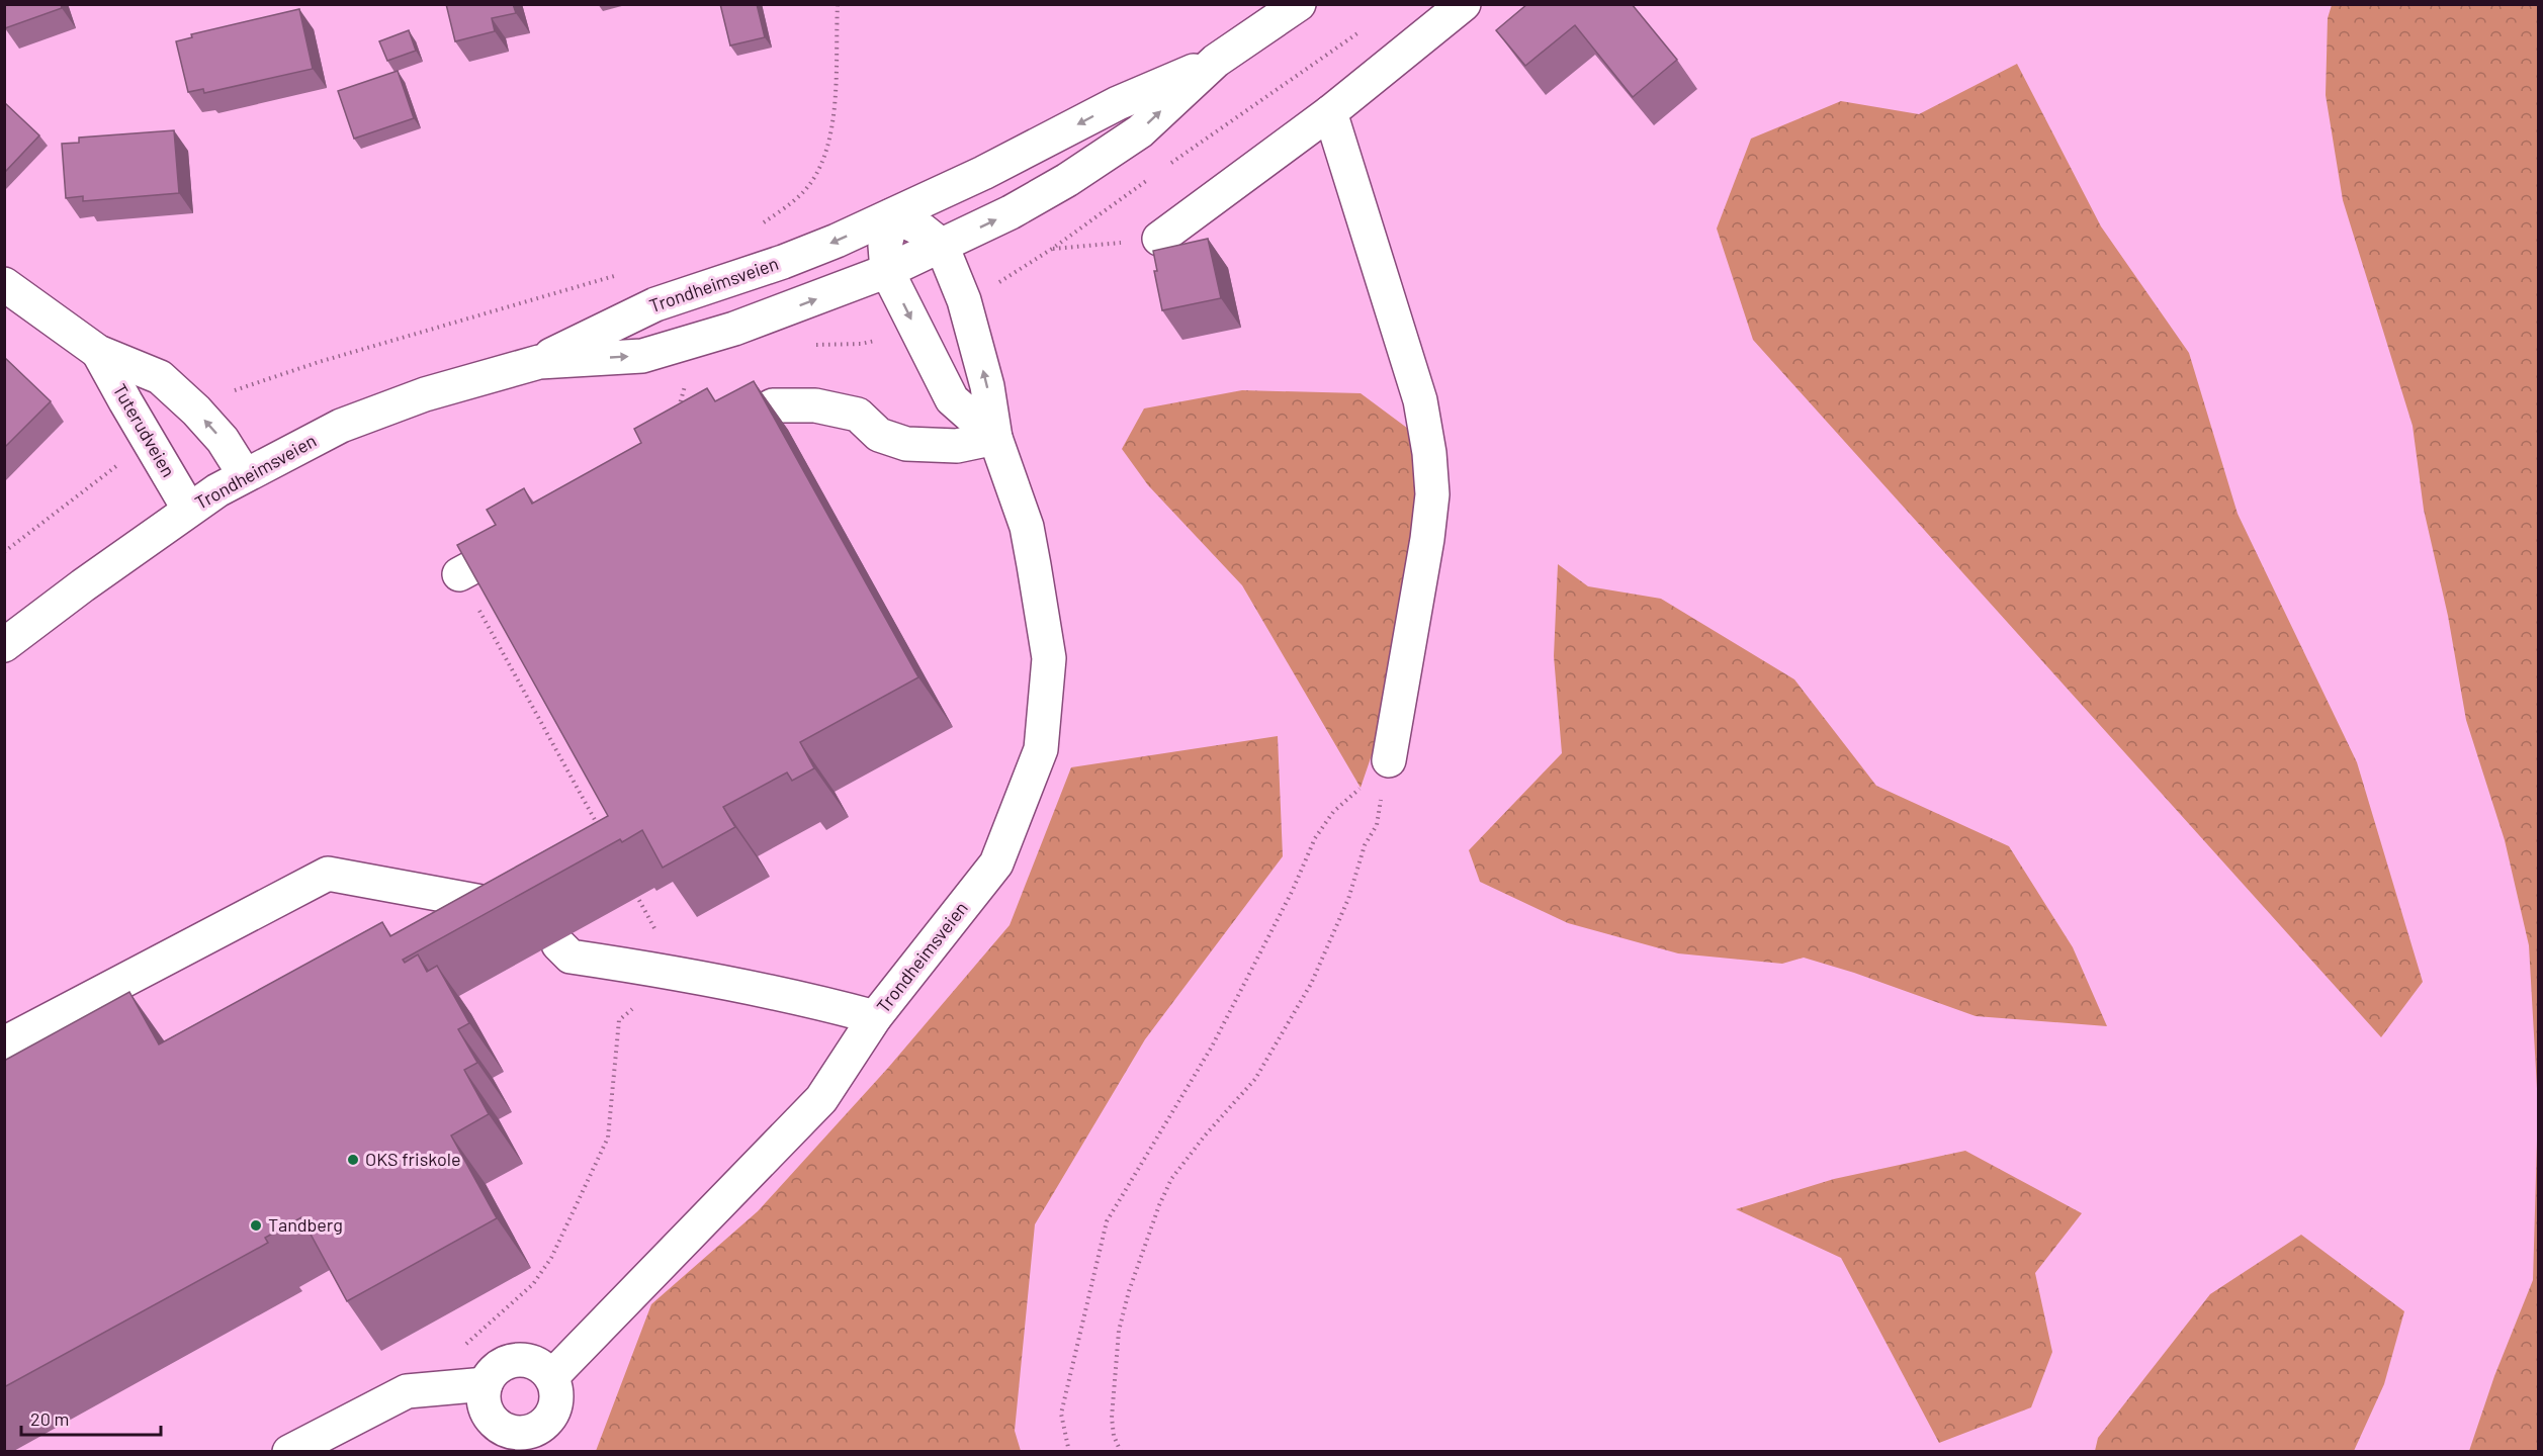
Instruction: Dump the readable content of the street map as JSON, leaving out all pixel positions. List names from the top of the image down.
{
  "streets": {
    "main road": ["Trondheimsveien", "Tuterudveien"]
  },
  "crossings": [
    ["Trondheimsveien", "Tuterudveien"]
  ],
  "places": ["OKS friskole", "Tandberg"],
  "scale_bar": "20 m"
}
